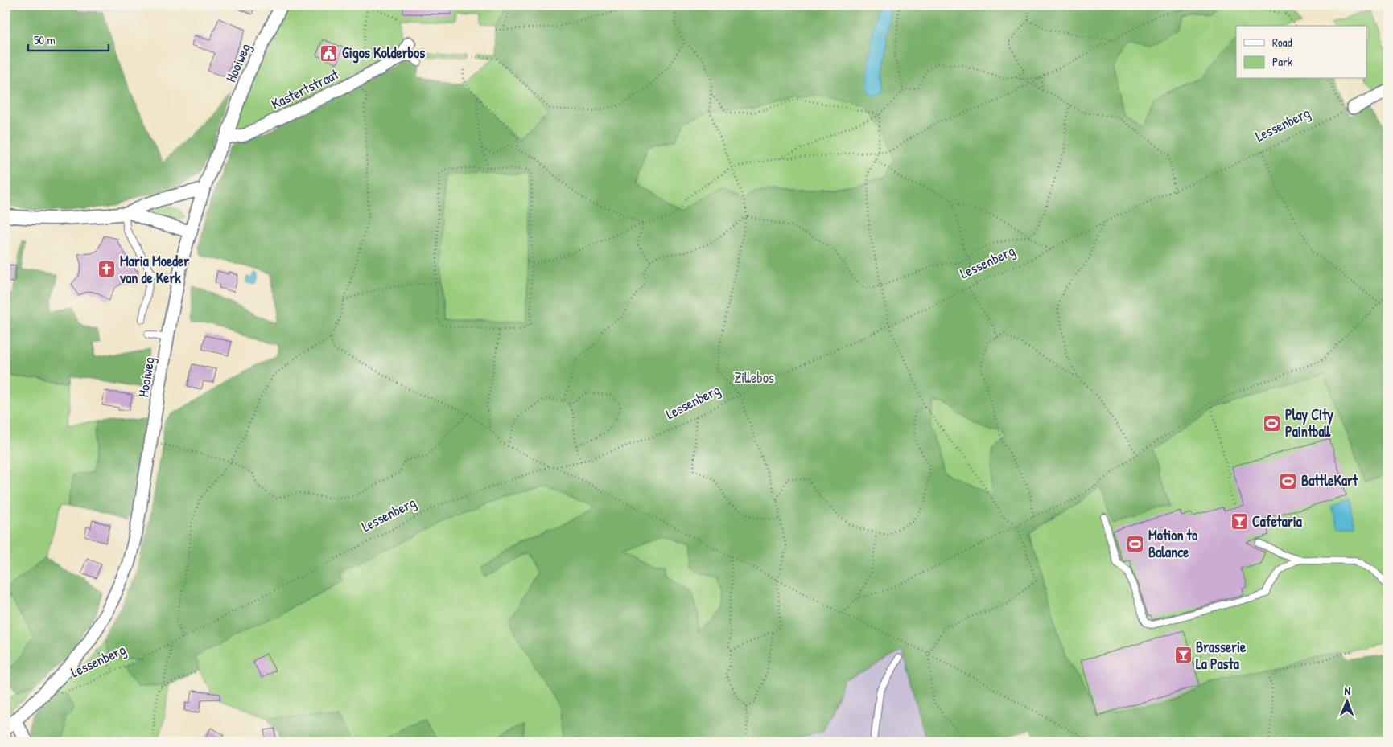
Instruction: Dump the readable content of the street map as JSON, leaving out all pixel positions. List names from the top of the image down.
{
  "streets": {
    "street": ["Hooiweg", "Kastertstraat"],
    "path": ["Lessenberg"]
  },
  "crossings": [
    ["Hooiweg", "Kastertstraat"],
    ["Hooiweg", "Lessenberg"]
  ],
  "parks": ["Zillebos"],
  "places": {
    "public building": ["Gigos Kolderbos"],
    "church": ["Maria Moeder van de Kerk"],
    "sports": ["Play City Paintball", "BattleKart", "Motion to Balance"],
    "bar": ["Cafetaria", "Brasserie La Pasta"]
  },
  "legend": ["Road", "Park"],
  "scale_bar": "50 m",
  "north": "top"
}
